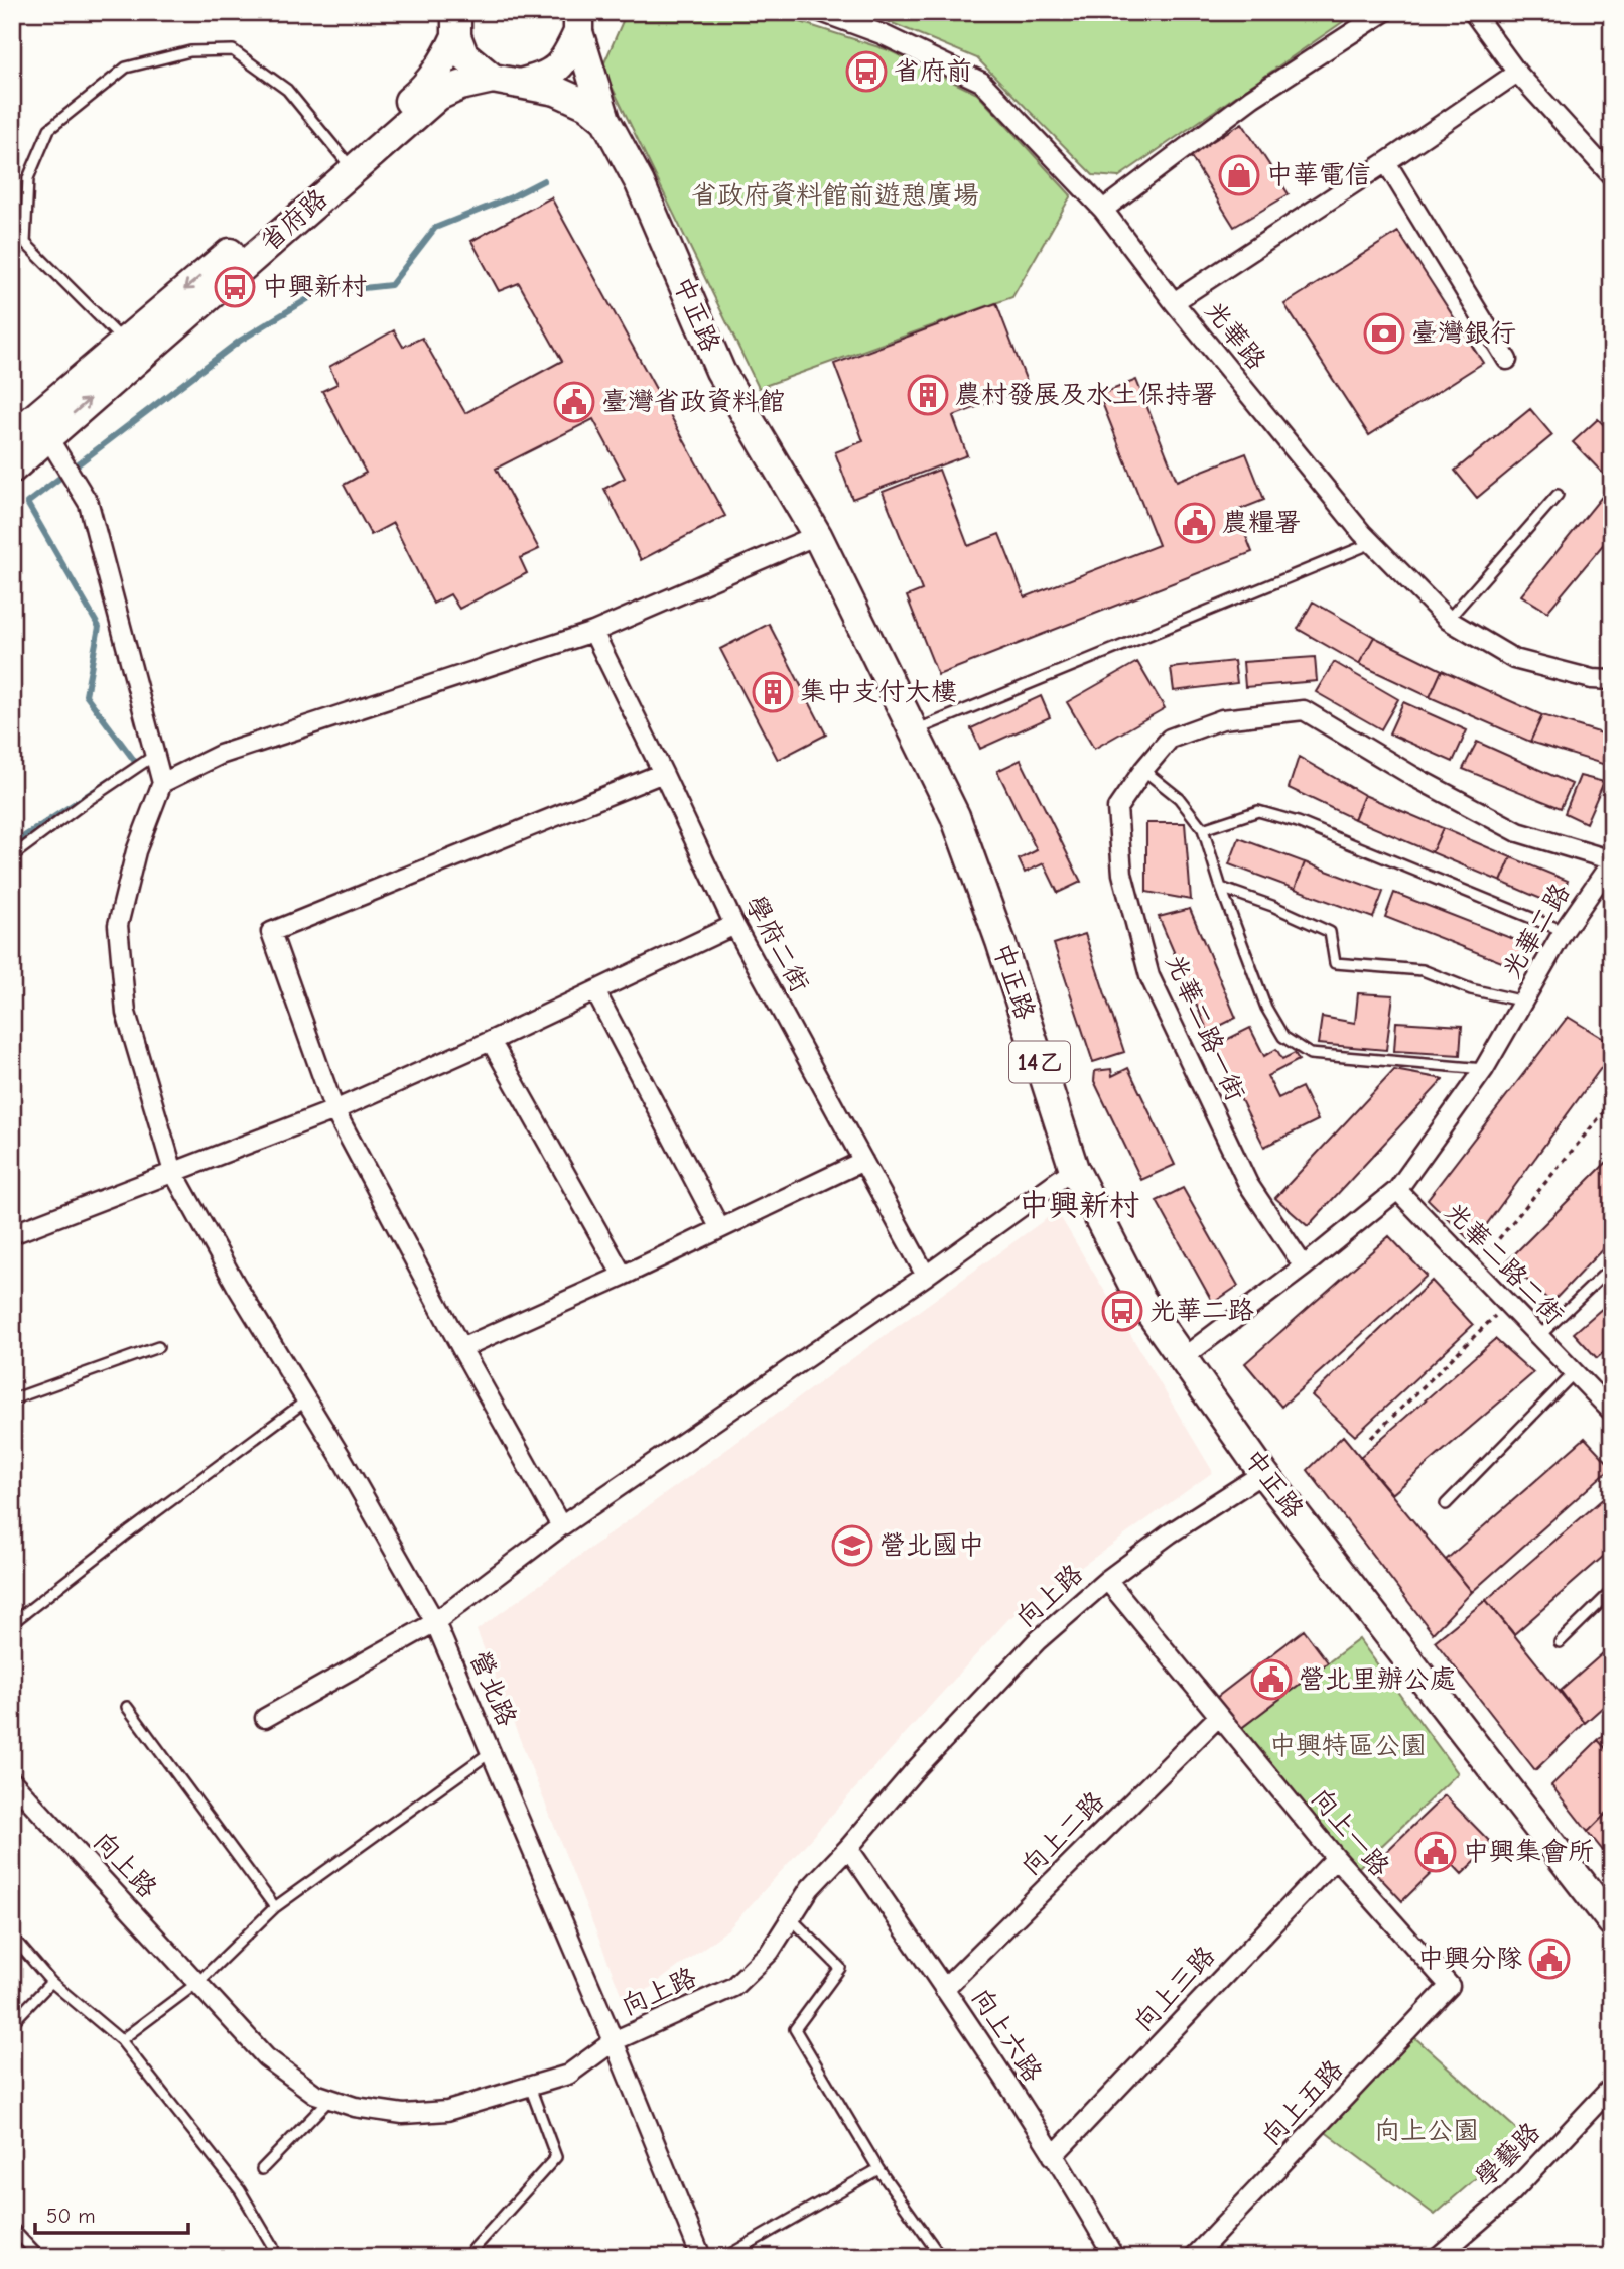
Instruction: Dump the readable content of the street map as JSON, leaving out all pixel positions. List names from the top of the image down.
{
  "streets": {
    "main road": ["省府路", "中正路", "14乙"],
    "street": [
      "光華路",
      "光華二路",
      "學府二街",
      "光華二路一街",
      "光華二路二街",
      "向上路",
      "營北路",
      "向上一路",
      "向上二路",
      "向上三路",
      "向上六路",
      "向上五路",
      "學藝路"
    ]
  },
  "crossings": [
    ["省府路", "14乙"],
    ["中正路", "光華二路"],
    ["中正路", "14乙"],
    ["中正路", "向上路"],
    ["光華二路", "光華二路一街"],
    ["光華二路", "光華二路二街"],
    ["向上路", "營北路"],
    ["向上路", "向上一路"],
    ["向上路", "向上六路"],
    ["向上一路", "向上二路"],
    ["向上一路", "向上三路"],
    ["向上一路", "向上五路"],
    ["向上二路", "向上六路"],
    ["向上三路", "向上六路"]
  ],
  "districts": ["中興新村"],
  "parks": ["省政府資料館前遊憩廣場", "中興特區公園", "向上公園"],
  "places": {
    "bus stop": ["省府前", "中興新村", "光華二路"],
    "shop": ["中華電信"],
    "bank": ["臺灣銀行"],
    "building": ["農村發展及水土保持署", "集中支付大樓"],
    "public building": [
      "臺灣省政資料館",
      "農糧署",
      "營北里辦公處",
      "中興集會所",
      "中興分隊"
    ],
    "school or university": ["營北國中"]
  },
  "scale_bar": "50 m"
}
